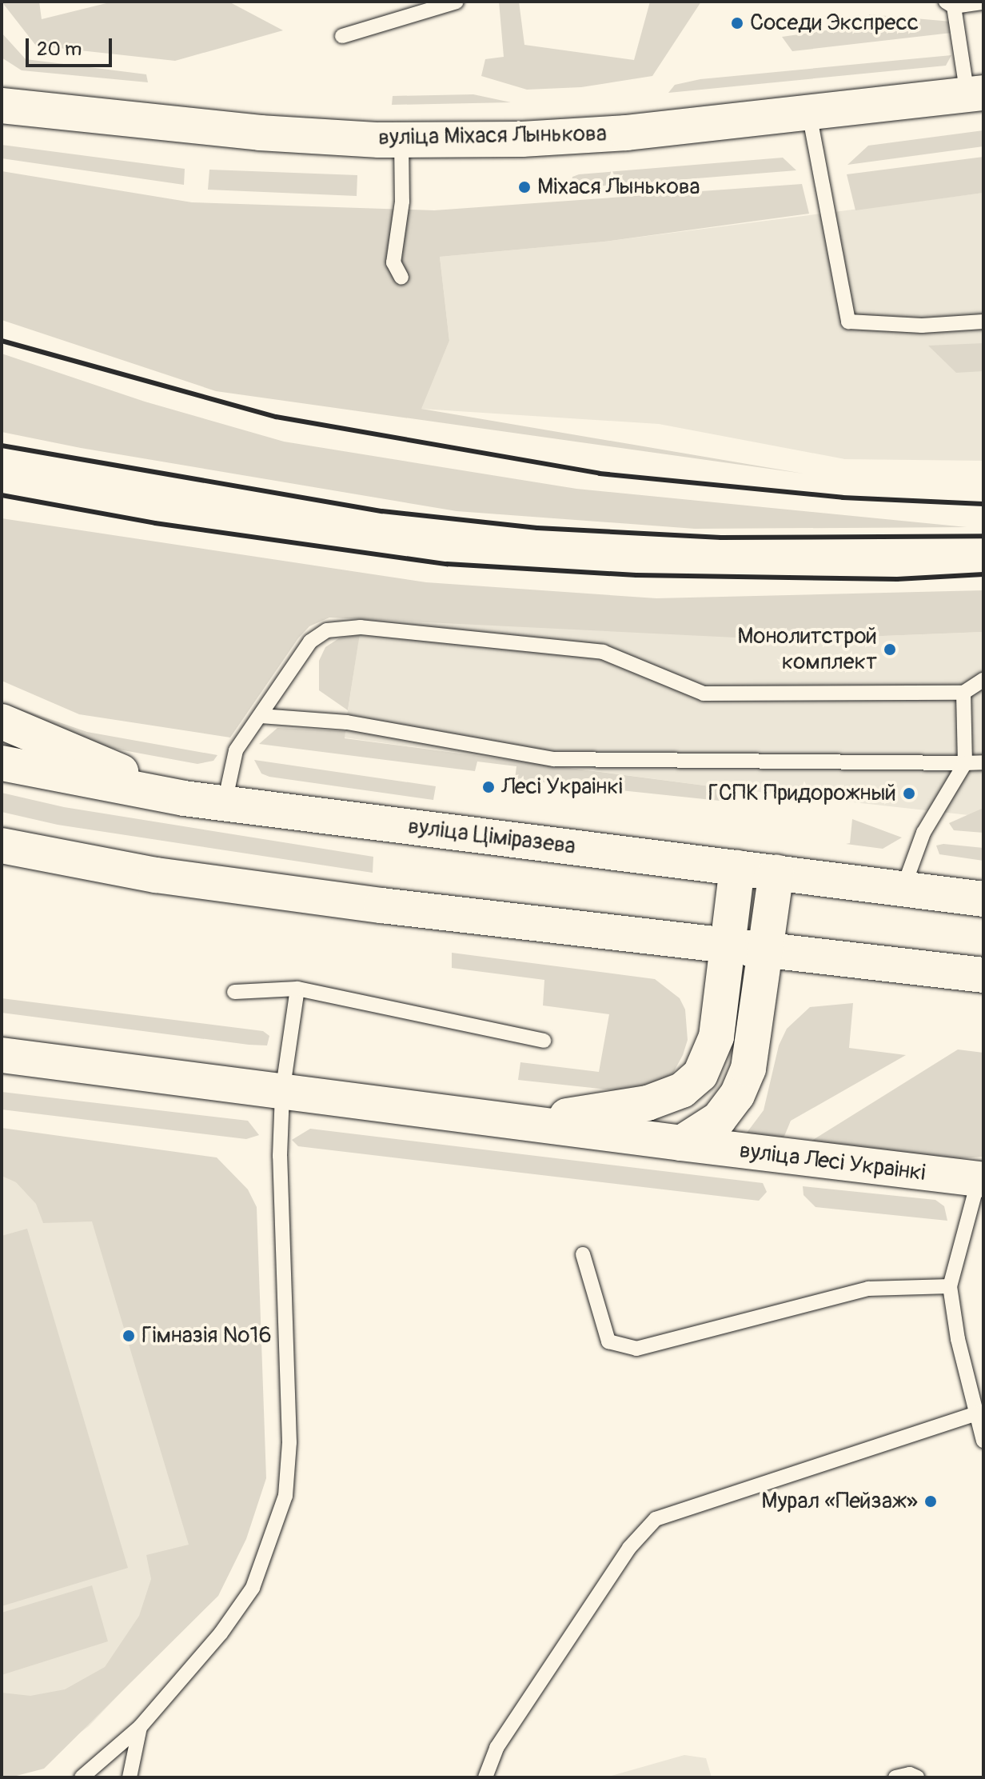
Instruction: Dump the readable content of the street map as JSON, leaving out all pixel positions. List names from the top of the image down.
{
  "streets": {
    "main road": ["вуліца Міхася Лынькова", "вуліца Ціміразева", "вуліца Лесі Украінкі"]
  },
  "places": [
    "Соседи Экспресс",
    "Міхася Лынькова",
    "Монолитстрой комплект",
    "Лесі Украінкі",
    "ГСПК Придорожный",
    "Гімназія №16",
    "Мурал «Пейзаж»"
  ],
  "scale_bar": "20 m"
}
